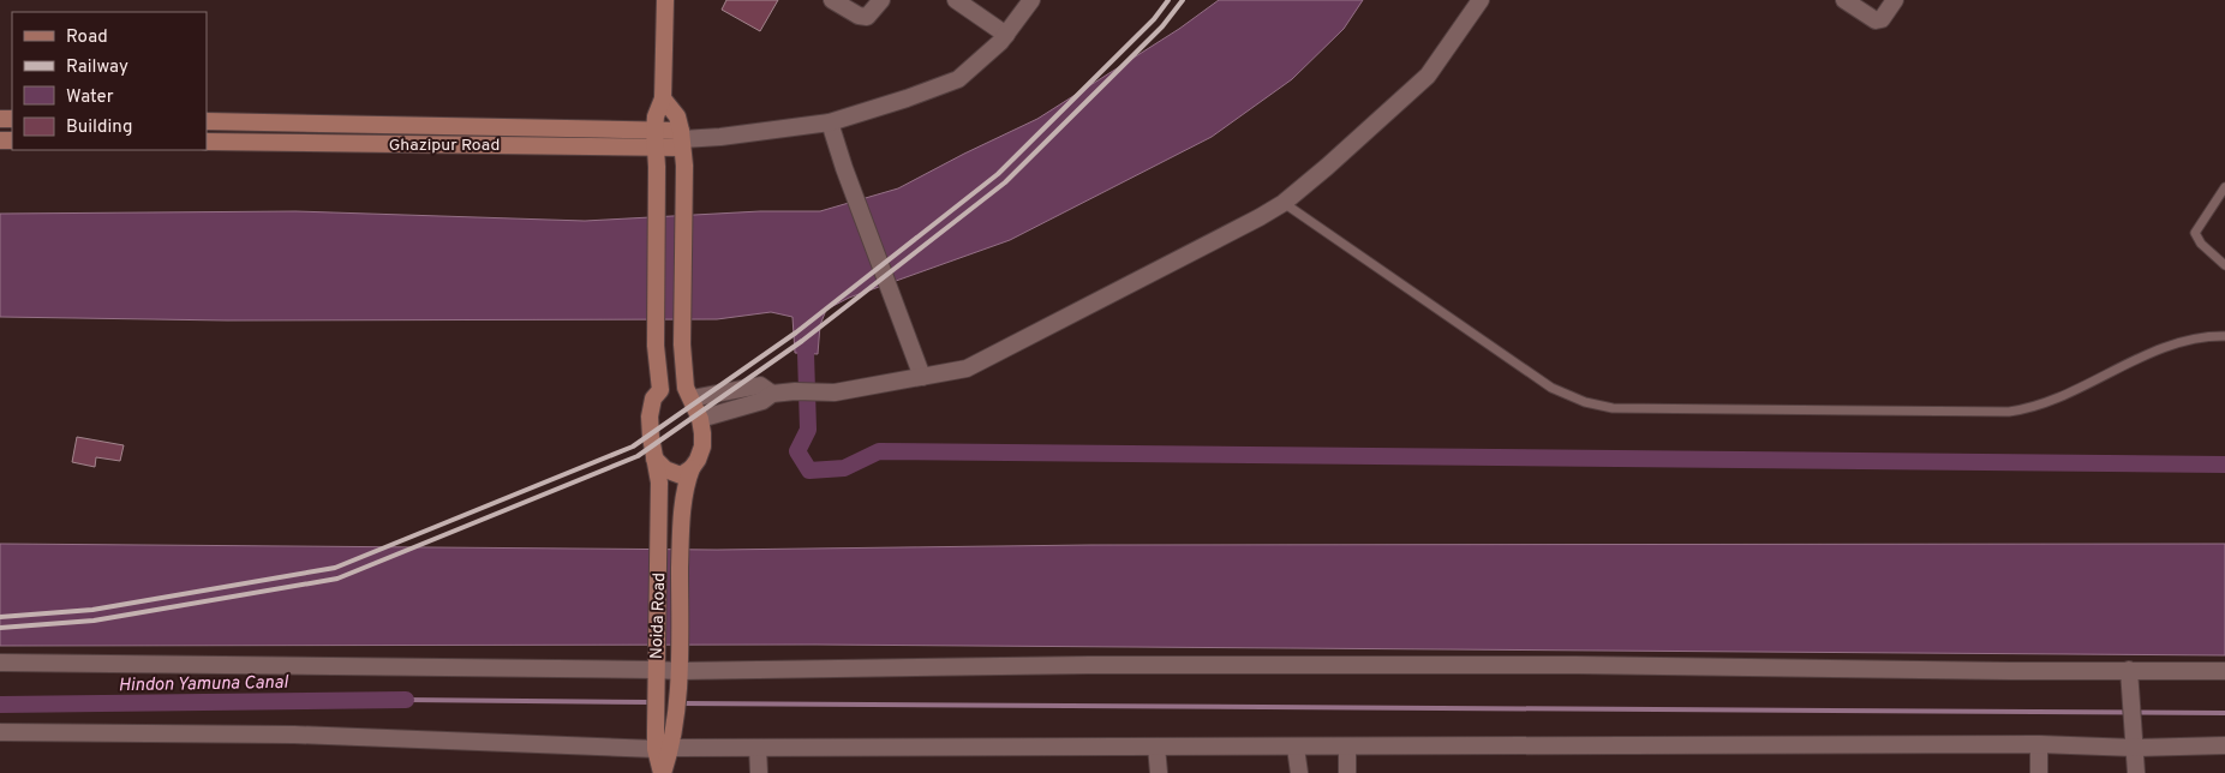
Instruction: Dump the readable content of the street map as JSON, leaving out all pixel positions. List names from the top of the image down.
{
  "streets": {
    "main road": ["Ghazipur Road", "Noida Road"]
  },
  "water": ["Hindon Yamuna Canal"],
  "legend": [
    "Road",
    "Railway",
    "Water",
    "Building"
  ]
}
